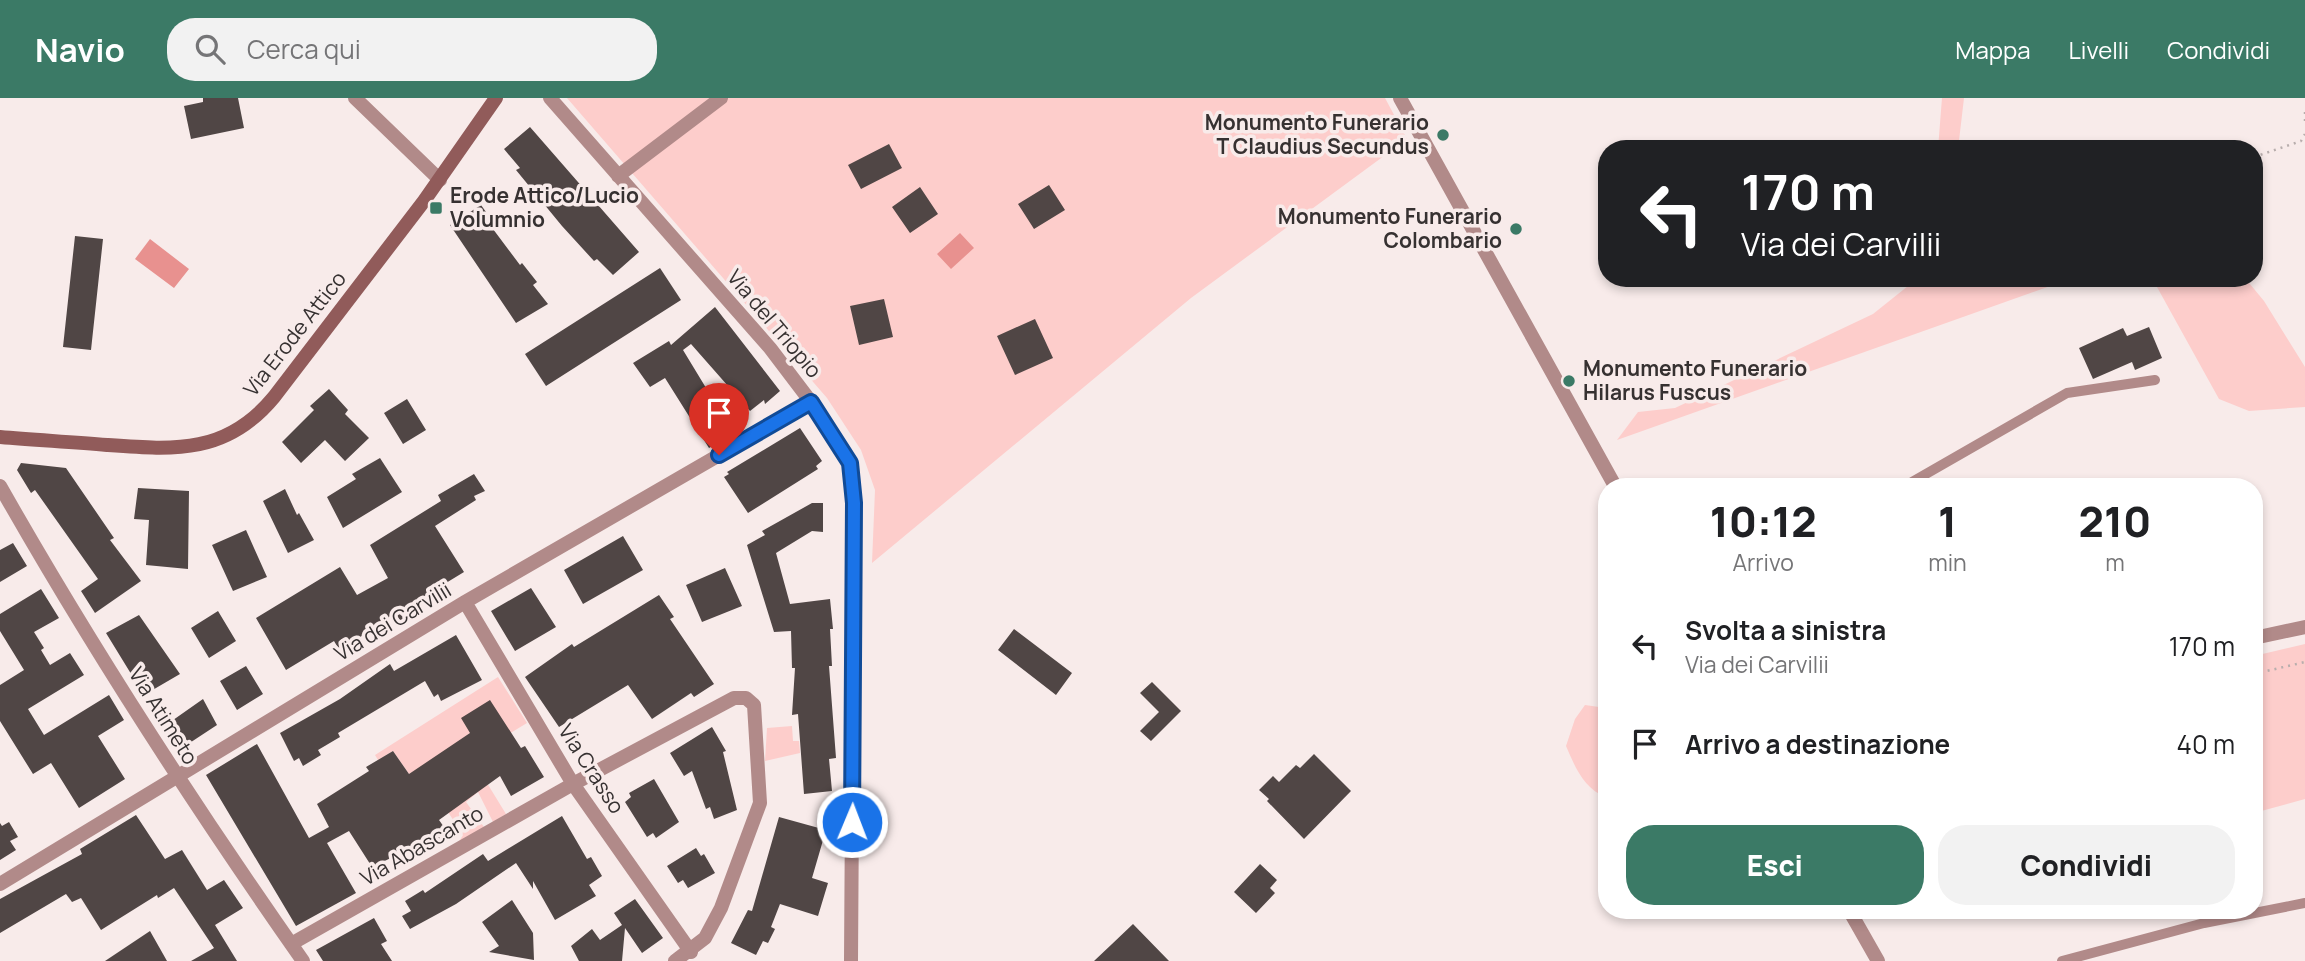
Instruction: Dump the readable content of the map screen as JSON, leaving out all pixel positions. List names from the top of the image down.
{
  "streets": {
    "main road": ["Via Erode Attico"],
    "street": [
      "Via del Triopio",
      "Via dei Carvilii",
      "Via Atimeto",
      "Via Crasso",
      "Via Abascanto"
    ]
  },
  "crossings": [
    ["Via del Triopio", "Via dei Carvilii"],
    ["Via dei Carvilii", "Via Atimeto"],
    ["Via dei Carvilii", "Via Crasso"],
    ["Via Atimeto", "Via Abascanto"],
    ["Via Crasso", "Via Abascanto"]
  ],
  "places": {
    "other": ["Monumento Funerario T Claudius Secundus", "Monumento Funerario Colombario", "Monumento Funerario Hilarus Fuscus"],
    "transit": ["Erode Attico/Lucio Volumnio"]
  },
  "page": {
    "header": "Navio",
    "search": "Cerca qui",
    "nav": ["Mappa", "Livelli", "Condividi"],
    "turn": ["170 m", "Via dei Carvilii"],
    "eta": [
      "10:12",
      "Arrivo",
      "1",
      "min",
      "210",
      "m"
    ],
    "list": [
      {
        "name": "Svolta a sinistra",
        "note": "Via dei Carvilii",
        "value": "170 m"
      },
      {
        "name": "Arrivo a destinazione",
        "value": "40 m"
      }
    ],
    "buttons": ["Esci", "Condividi"]
  }
}
